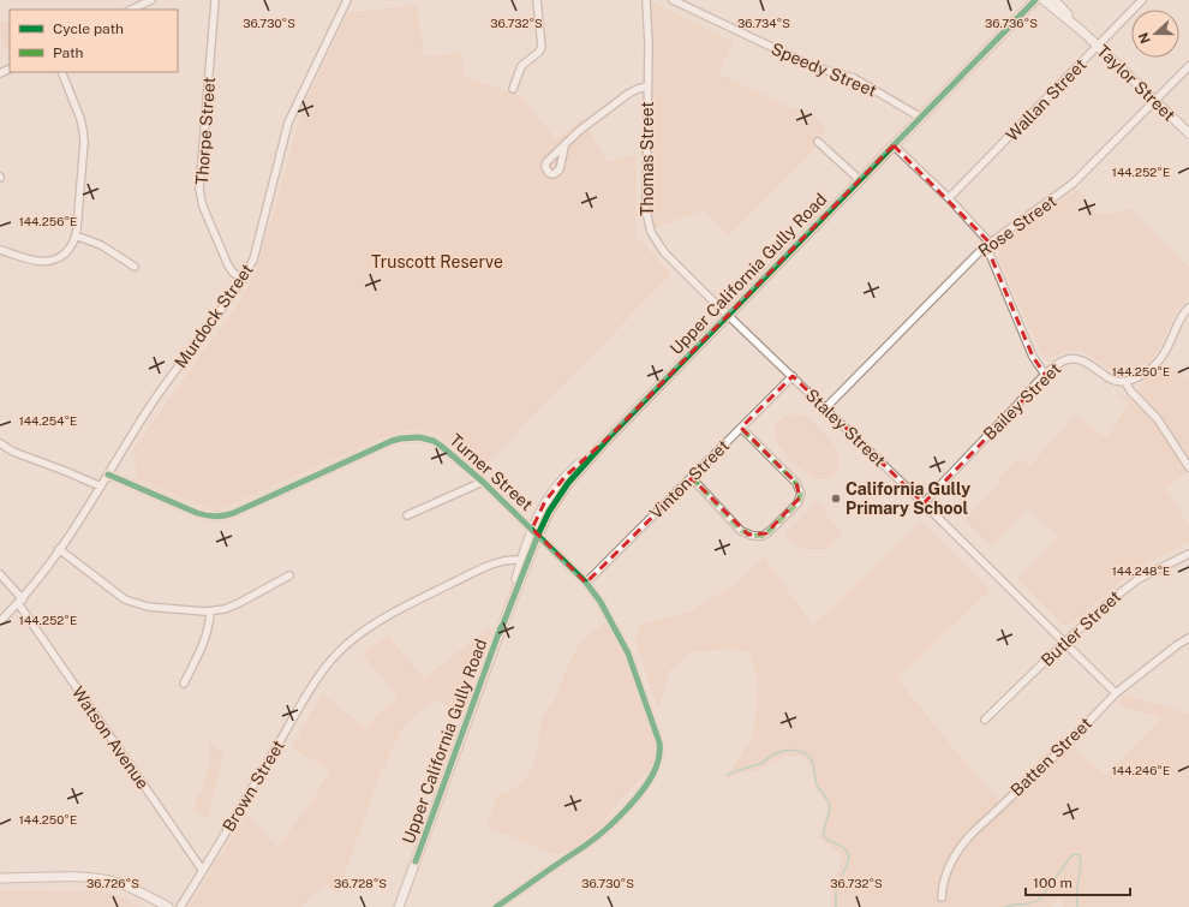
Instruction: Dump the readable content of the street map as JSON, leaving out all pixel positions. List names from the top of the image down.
{
  "streets": {
    "street": [
      "Speedy Street",
      "Taylor Street",
      "Wallan Street",
      "Thorpe Street",
      "Thomas Street",
      "Rose Street",
      "Upper California Gully Road",
      "Murdock Street",
      "Bailey Street",
      "Staley Street",
      "Turner Street",
      "Vinton Street",
      "Butler Street",
      "Watson Avenue",
      "Batten Street",
      "Brown Street"
    ]
  },
  "crossings": [
    ["Speedy Street", "Upper California Gully Road"],
    ["Taylor Street", "Wallan Street"],
    ["Taylor Street", "Rose Street"],
    ["Thorpe Street", "Murdock Street"],
    ["Thomas Street", "Upper California Gully Road"],
    ["Thomas Street", "Staley Street"],
    ["Rose Street", "Staley Street"],
    ["Upper California Gully Road", "Staley Street"],
    ["Upper California Gully Road", "Turner Street"],
    ["Upper California Gully Road", "Brown Street"],
    ["Murdock Street", "Turner Street"],
    ["Murdock Street", "Watson Avenue"],
    ["Bailey Street", "Staley Street"],
    ["Staley Street", "Vinton Street"],
    ["Staley Street", "Butler Street"],
    ["Staley Street", "Batten Street"],
    ["Turner Street", "Vinton Street"],
    ["Watson Avenue", "Brown Street"]
  ],
  "parks": ["Truscott Reserve"],
  "places": ["California Gully Primary School"],
  "legend": ["Cycle path", "Path"],
  "scale_bar": "100 m",
  "north": "left",
  "coordinates": [
    "36.730°S",
    "36.732°S",
    "36.734°S",
    "36.736°S",
    "144.252°E",
    "144.256°E",
    "144.250°E",
    "144.254°E",
    "144.248°E",
    "144.246°E",
    "36.726°S",
    "36.728°S"
  ]
}
